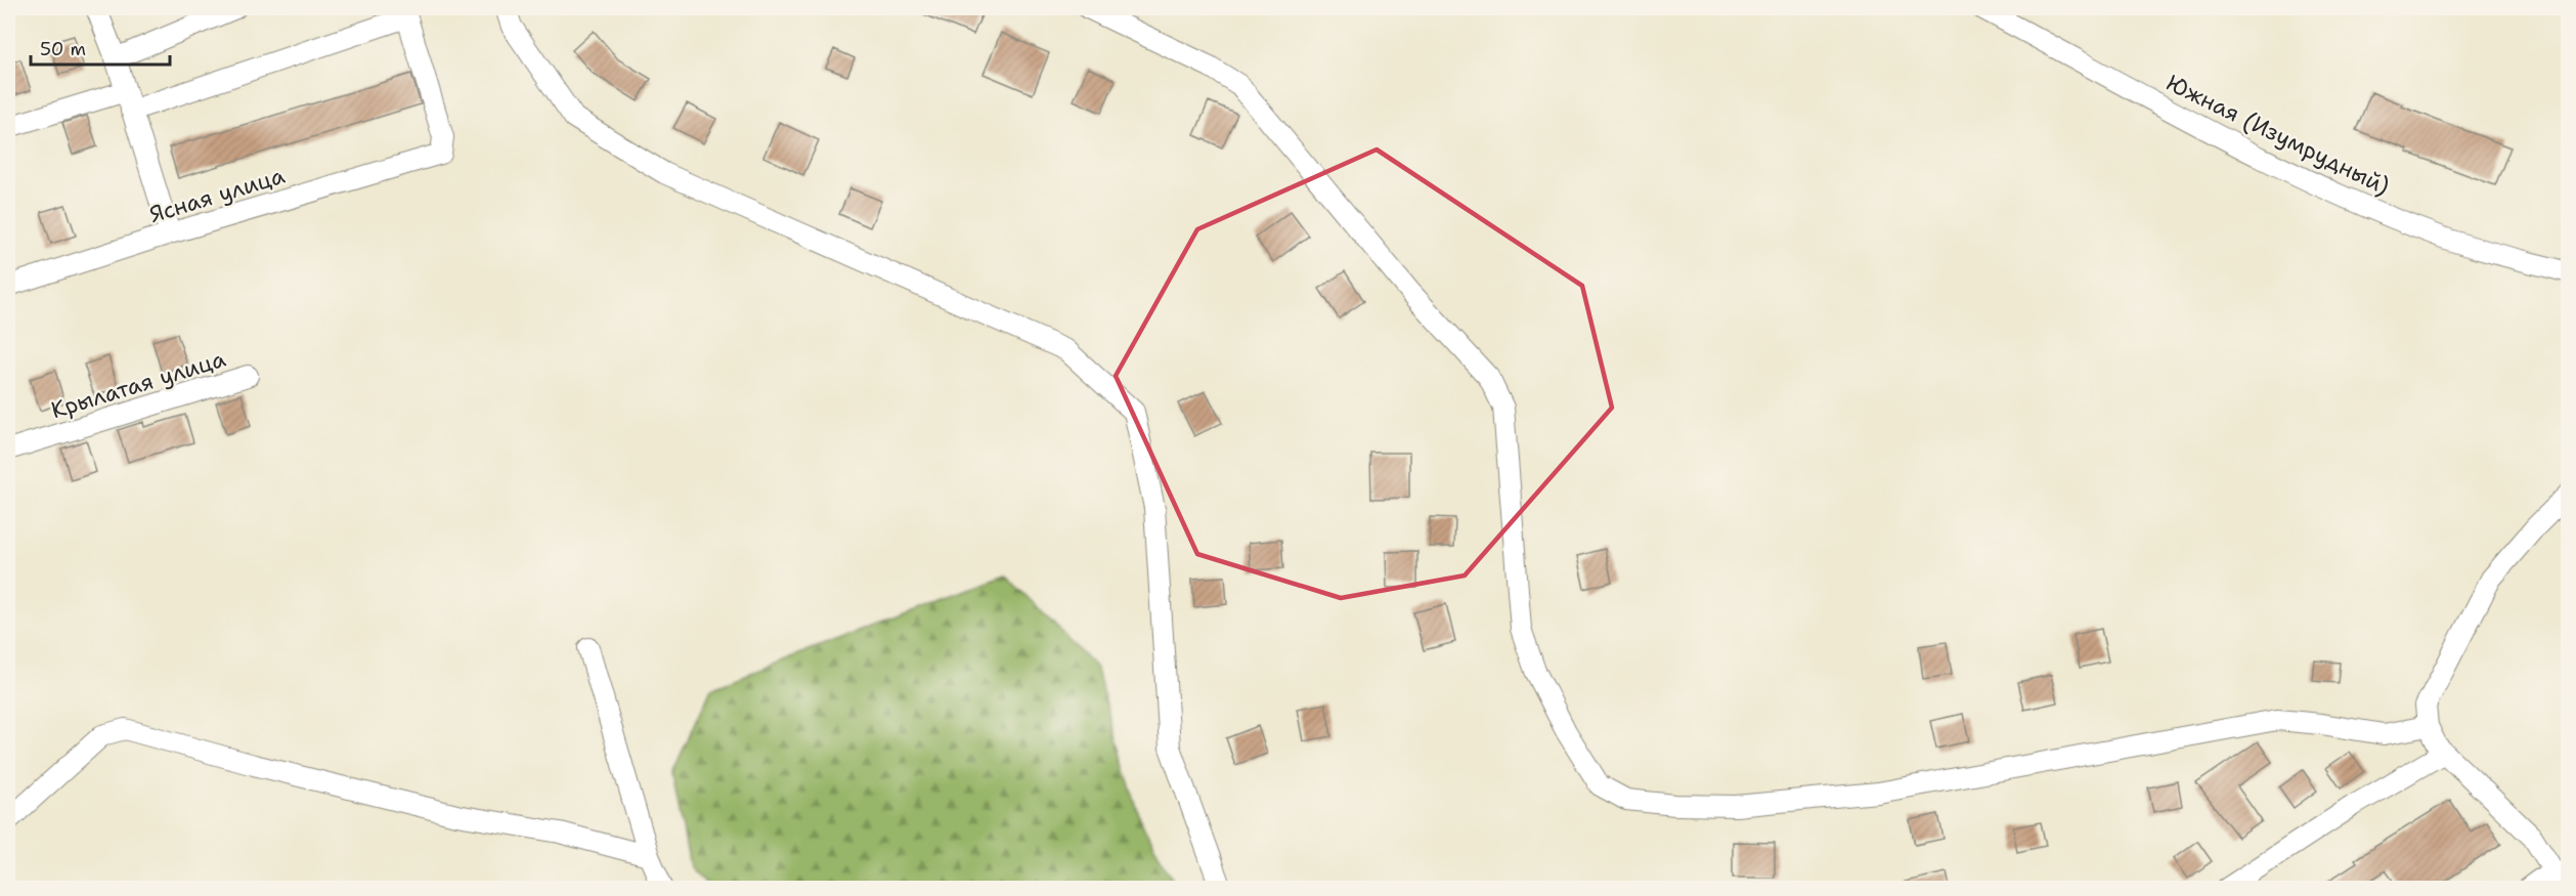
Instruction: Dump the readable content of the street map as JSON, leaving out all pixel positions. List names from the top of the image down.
{
  "streets": {
    "street": ["Южная (Изумрудный)", "Ясная улица", "Крылатая улица"]
  },
  "scale_bar": "50 m"
}
